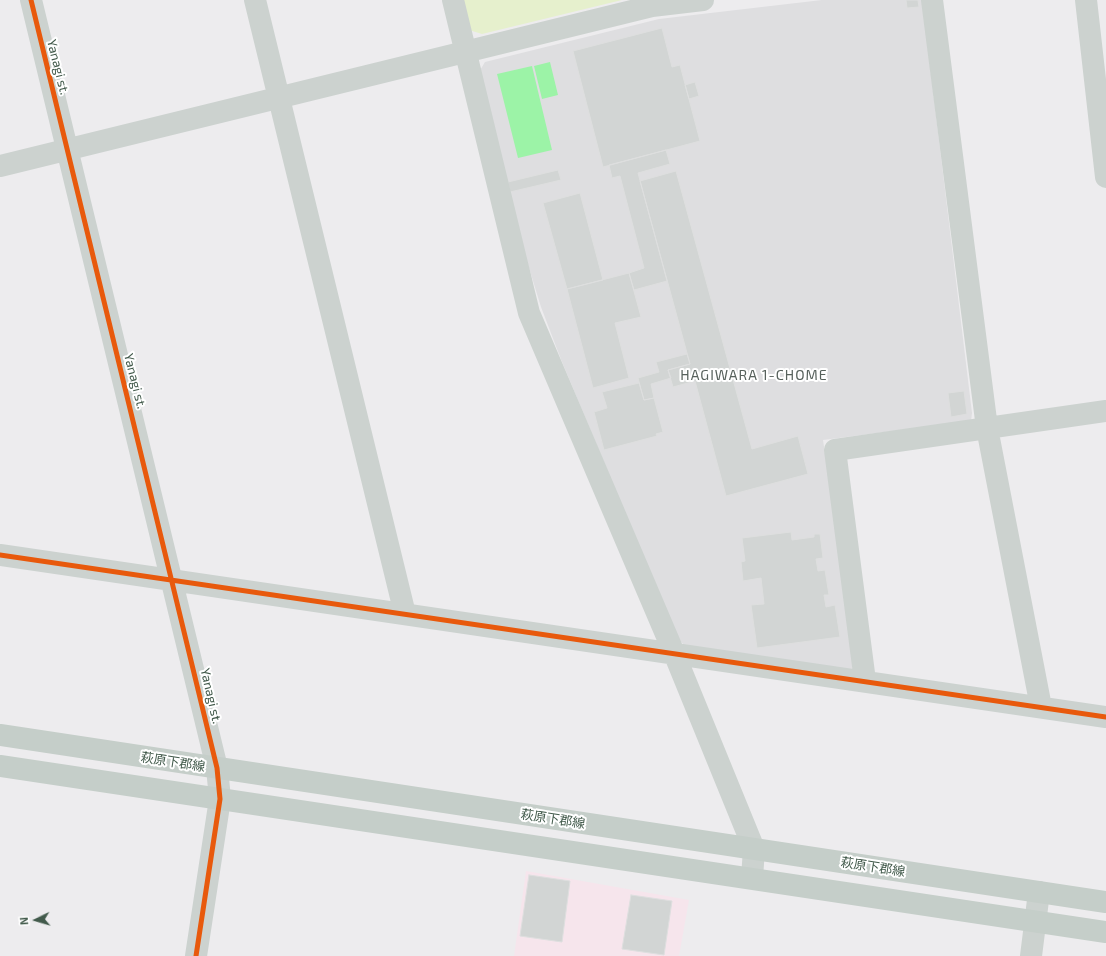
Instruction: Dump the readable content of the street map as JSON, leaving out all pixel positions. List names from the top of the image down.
{
  "streets": {
    "main road": ["萩原下郡線"],
    "street": ["Yanagi st."]
  },
  "crossings": [
    ["Yanagi st.", "萩原下郡線"]
  ],
  "districts": ["HAGIWARA 1-CHOME"],
  "north": "left"
}
